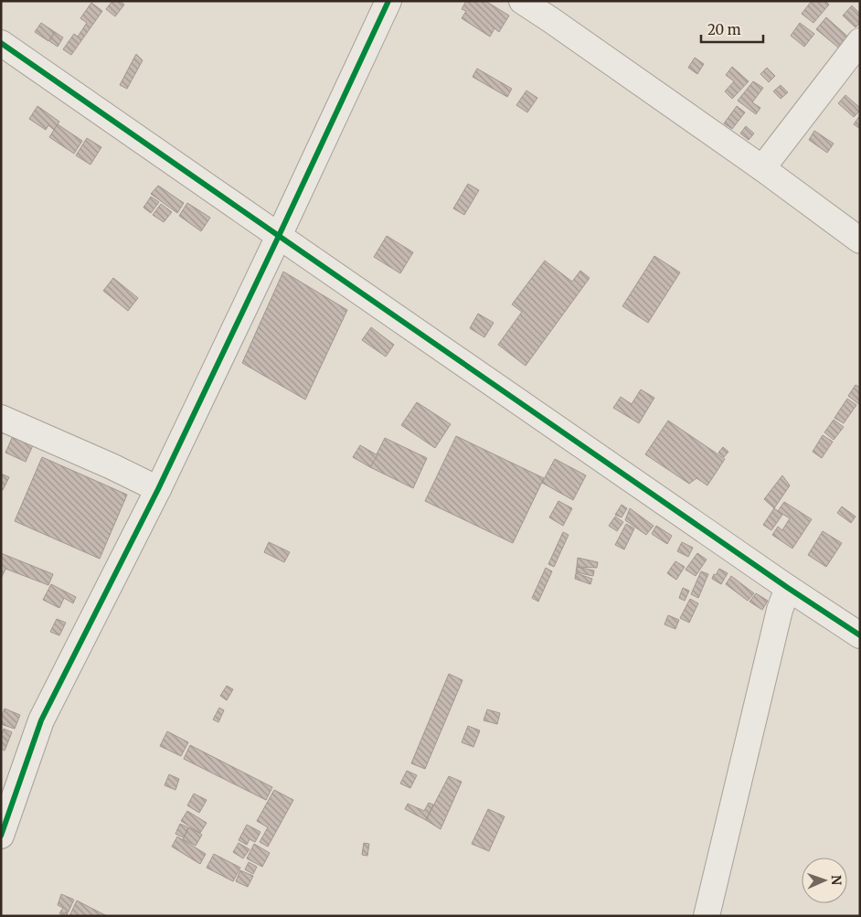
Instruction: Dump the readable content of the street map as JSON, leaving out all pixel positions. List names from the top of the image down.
{
  "scale_bar": "20 m",
  "north": "right"
}
